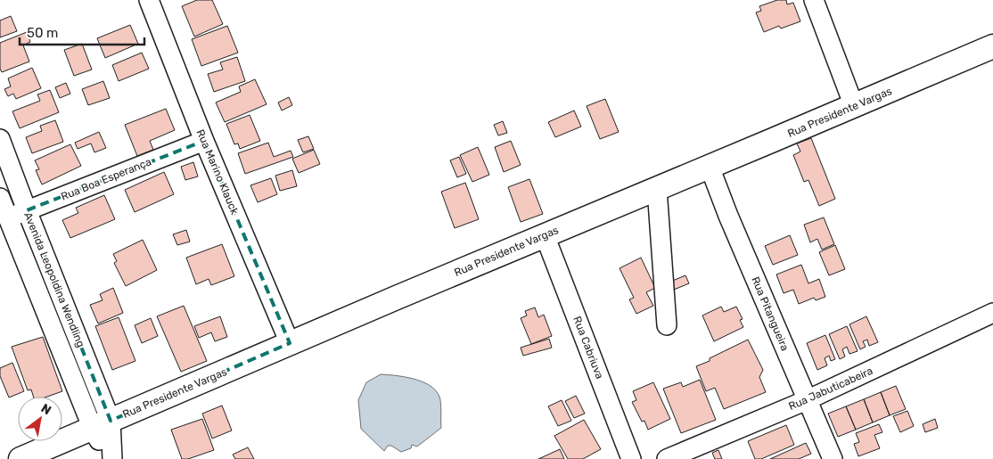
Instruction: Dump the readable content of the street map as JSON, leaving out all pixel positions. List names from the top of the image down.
{
  "streets": {
    "main road": ["Rua Presidente Vargas"],
    "street": [
      "Rua Marino Klauck",
      "Rua Boa Esperança",
      "Avenida Leopoldina Wendling",
      "Rua Pitangueira",
      "Rua Cabriuva",
      "Rua Jabuticabeira"
    ]
  },
  "crossings": [
    ["Rua Presidente Vargas", "Rua Marino Klauck"],
    ["Rua Presidente Vargas", "Avenida Leopoldina Wendling"],
    ["Rua Presidente Vargas", "Rua Pitangueira"],
    ["Rua Presidente Vargas", "Rua Cabriuva"],
    ["Rua Marino Klauck", "Rua Boa Esperança"],
    ["Rua Boa Esperança", "Avenida Leopoldina Wendling"],
    ["Rua Pitangueira", "Rua Jabuticabeira"]
  ],
  "scale_bar": "50 m",
  "north": "top right"
}
